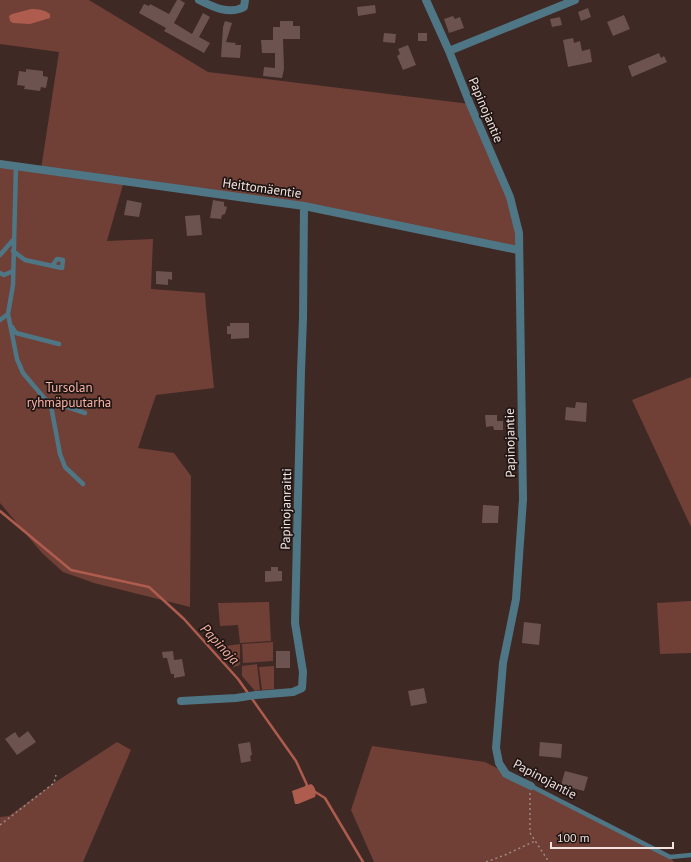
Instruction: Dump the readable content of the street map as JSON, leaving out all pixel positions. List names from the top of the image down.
{
  "streets": {
    "street": ["Papinojantie", "Heittomäentie", "Papinojanraitti"]
  },
  "crossings": [
    ["Papinojantie", "Heittomäentie"],
    ["Heittomäentie", "Papinojanraitti"]
  ],
  "water": ["Papinoja"],
  "parks": ["Tursolan ryhmäpuutarha"],
  "scale_bar": "100 m"
}
